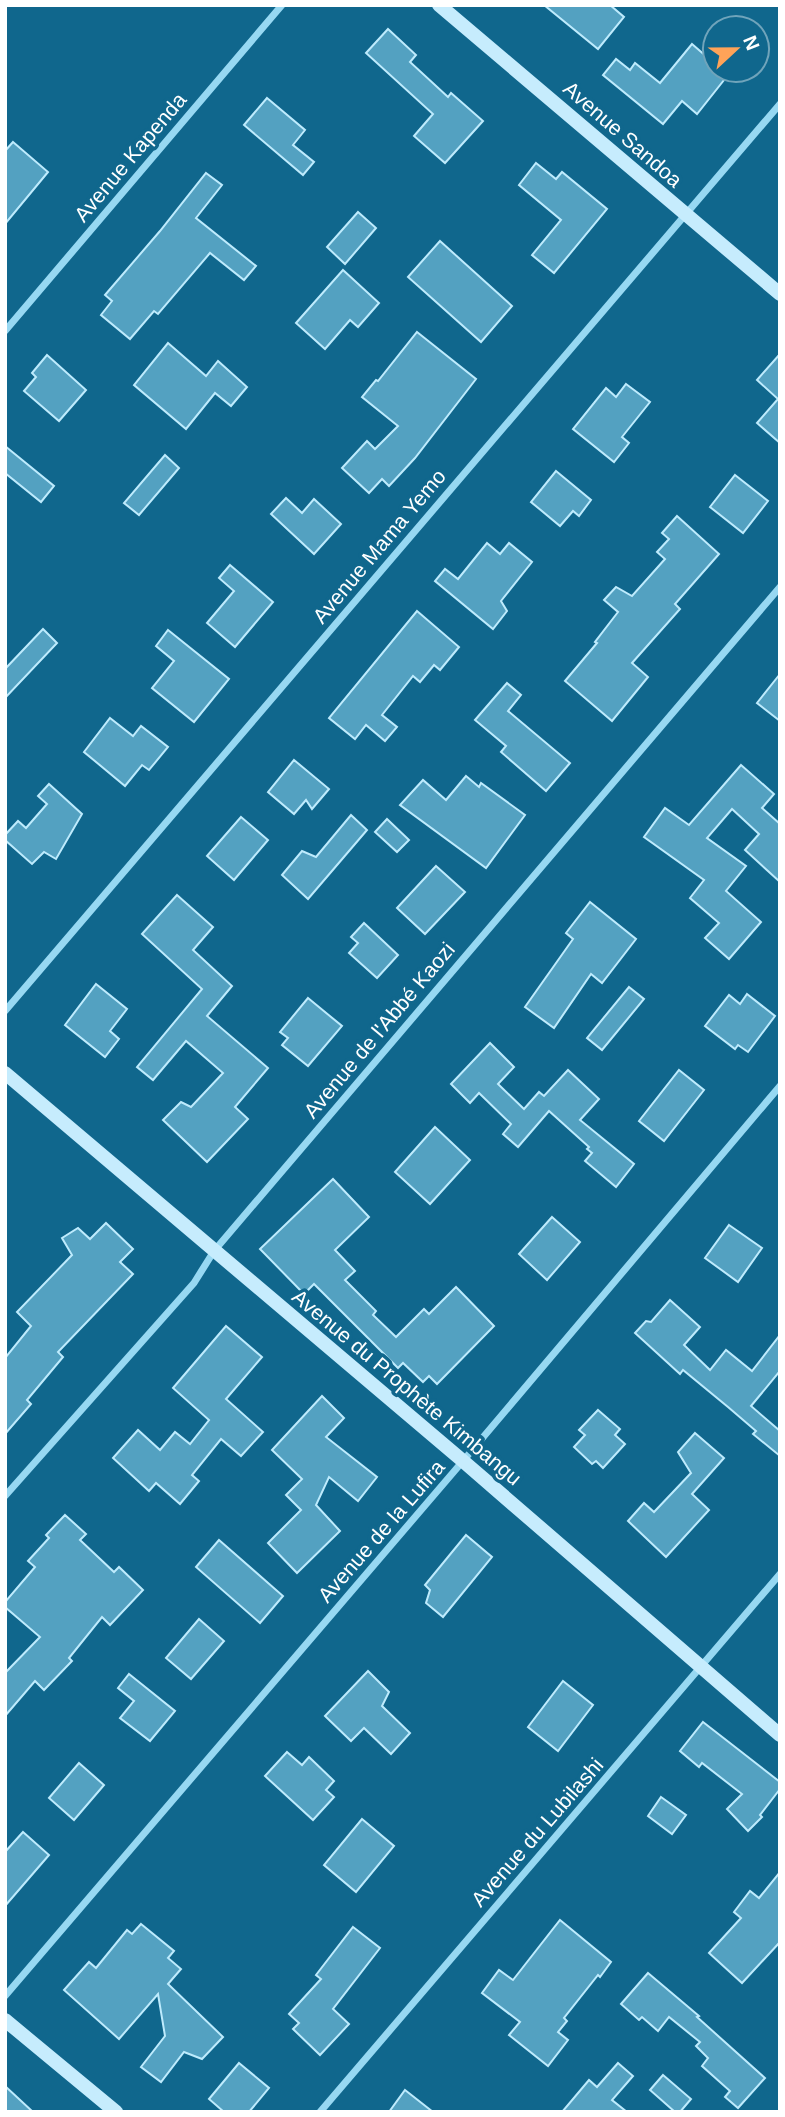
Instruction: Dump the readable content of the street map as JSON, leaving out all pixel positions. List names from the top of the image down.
{
  "streets": {
    "street": [
      "Avenue Sandoa",
      "Avenue Kapenda",
      "Avenue Mama Yemo",
      "Avenue de l'Abbé Kaozi",
      "Avenue du Prophète Kimbangu",
      "Avenue de la Lufira",
      "Avenue du Lubilashi"
    ]
  },
  "crossings": [
    ["Avenue Sandoa", "Avenue Mama Yemo"],
    ["Avenue de l'Abbé Kaozi", "Avenue du Prophète Kimbangu"],
    ["Avenue du Prophète Kimbangu", "Avenue de la Lufira"],
    ["Avenue du Prophète Kimbangu", "Avenue du Lubilashi"]
  ],
  "north": "right"
}
